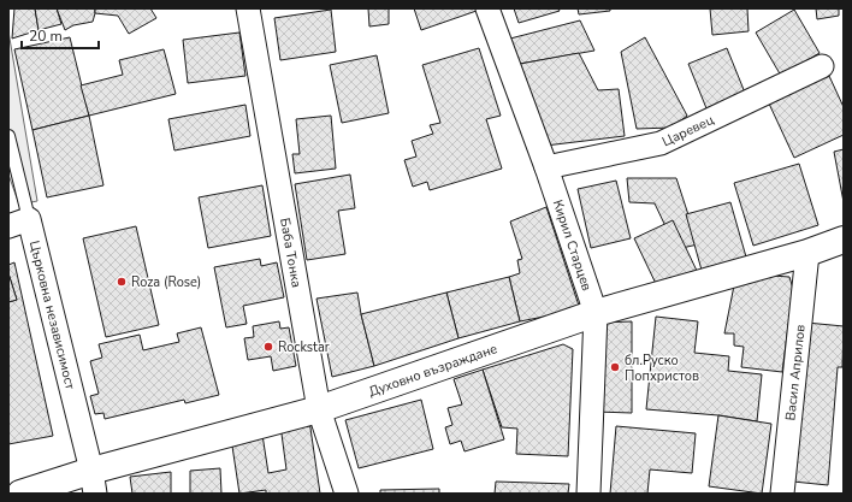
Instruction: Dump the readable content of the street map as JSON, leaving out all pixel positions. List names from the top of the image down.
{
  "streets": {
    "street": [
      "Царевец",
      "Кирил Старцев",
      "Баба Тонка",
      "Църковна независимост",
      "Духовно възраждане",
      "Васил Априлов"
    ]
  },
  "crossings": [
    ["Царевец", "Кирил Старцев"],
    ["Кирил Старцев", "Духовно възраждане"],
    ["Баба Тонка", "Духовно възраждане"],
    ["Църковна независимост", "Духовно възраждане"],
    ["Духовно възраждане", "Васил Априлов"]
  ],
  "places": ["Roza (Rose)", "Rockstar", "бл.Руско Попхристов"],
  "scale_bar": "20 m"
}
